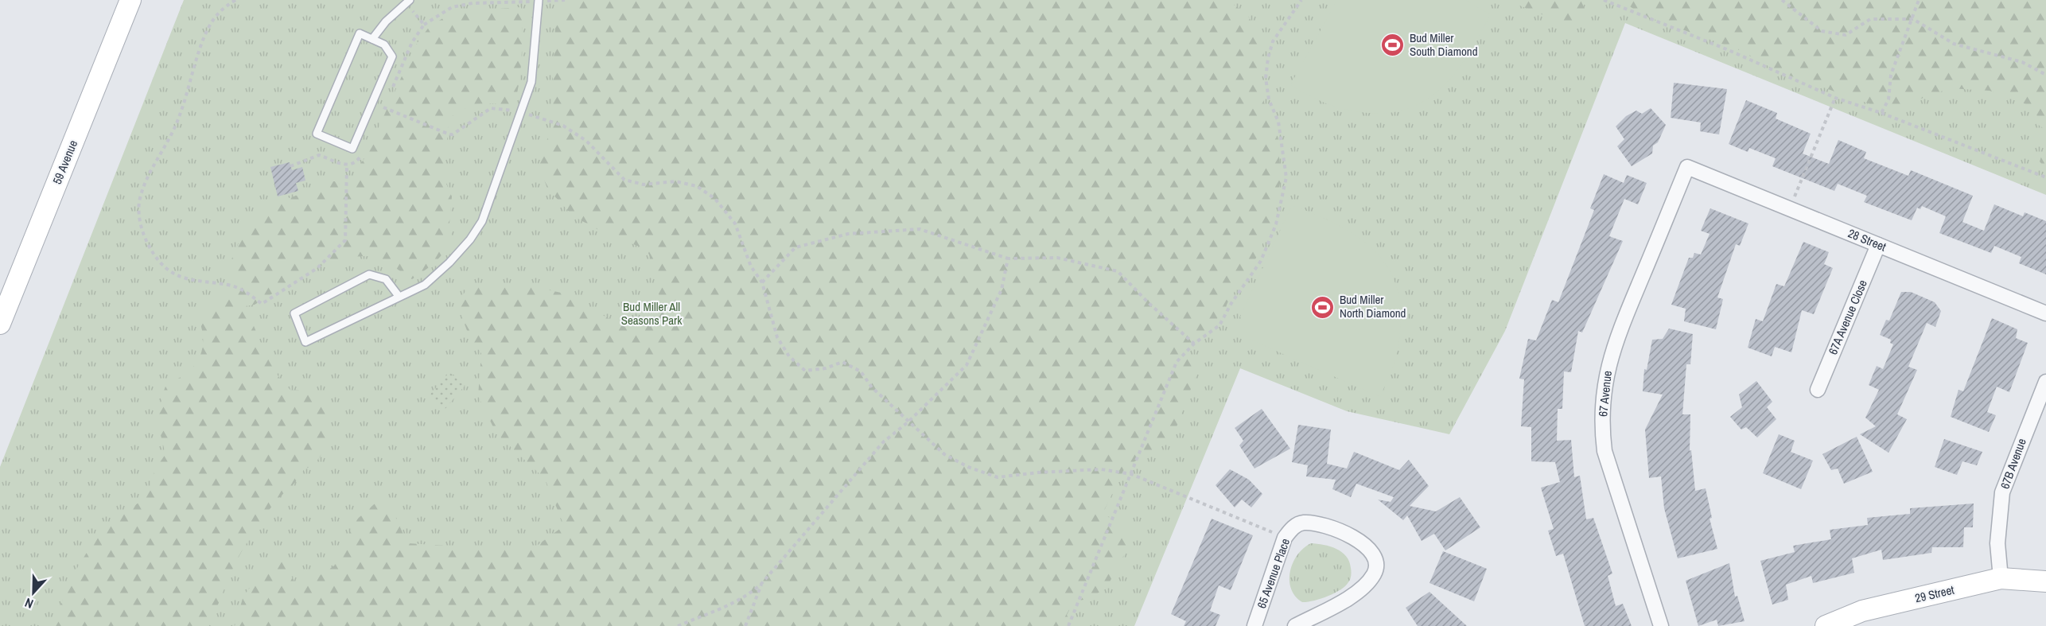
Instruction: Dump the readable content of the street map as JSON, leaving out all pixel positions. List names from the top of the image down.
{
  "streets": {
    "main road": ["59 Avenue", "29 Street"],
    "street": [
      "28 Street",
      "67A Avenue Close",
      "67 Avenue",
      "67B Avenue",
      "65 Avenue Place"
    ]
  },
  "crossings": [
    ["28 Street", "67A Avenue Close"],
    ["28 Street", "67 Avenue"],
    ["67B Avenue", "29 Street"]
  ],
  "parks": ["Bud Miller All Seasons Park"],
  "places": {
    "sports": ["Bud Miller South Diamond", "Bud Miller North Diamond"]
  },
  "north": "bottom"
}
